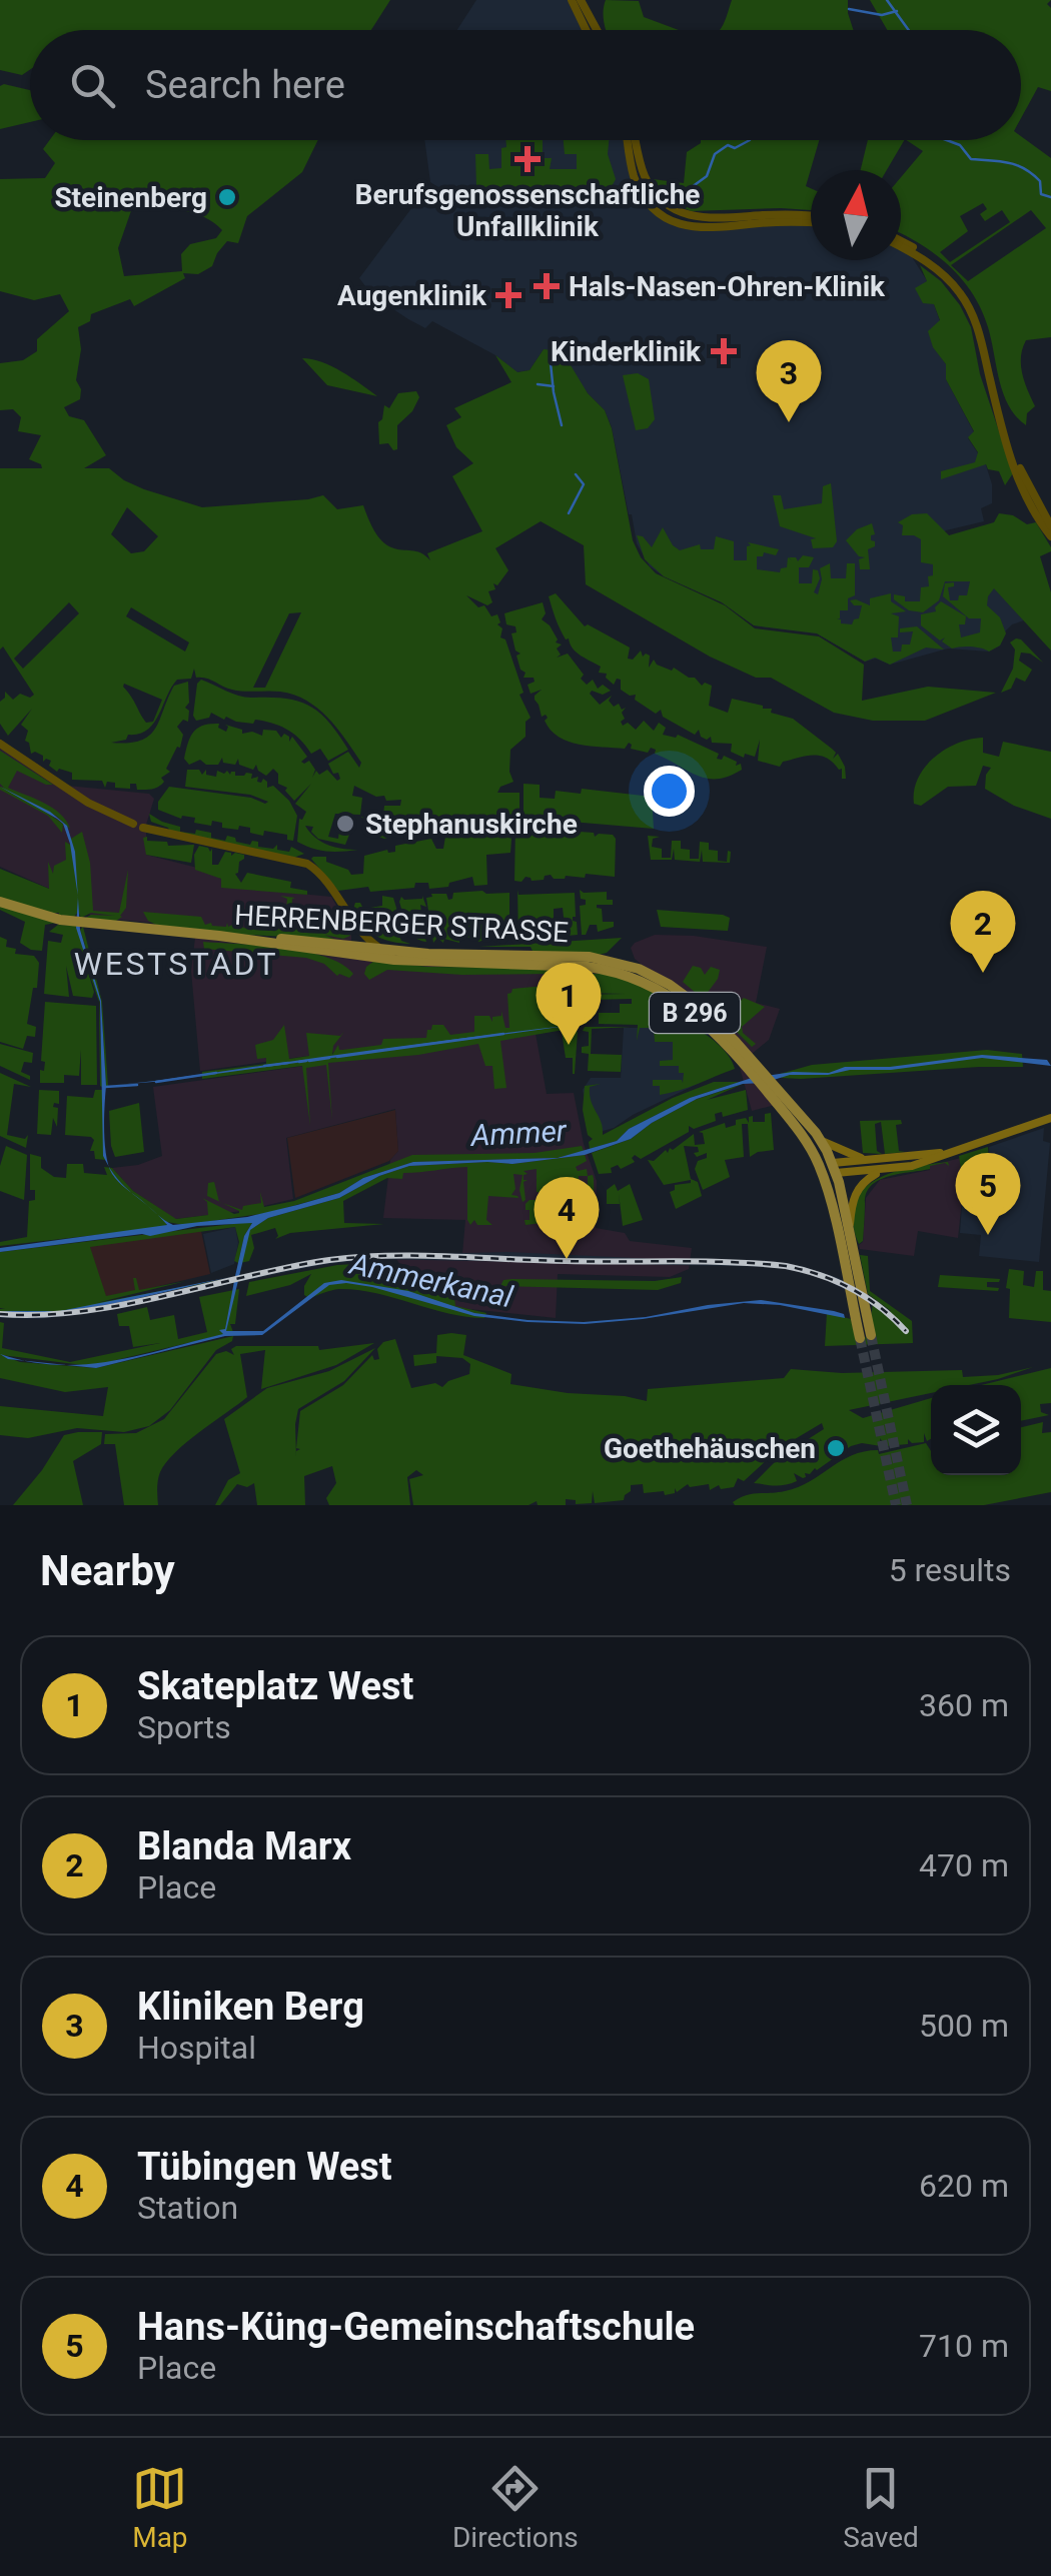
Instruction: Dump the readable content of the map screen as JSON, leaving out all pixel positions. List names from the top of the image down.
{
  "streets": {
    "main road": ["HERRENBERGER STRASSE", "B 296"]
  },
  "crossings": [
    ["HERRENBERGER STRASSE", "B 296"]
  ],
  "districts": ["WESTSTADT"],
  "water": ["Ammer", "Ammerkanal"],
  "places": {
    "health": [
      "Berufsgenossenschaftliche Unfallklinik",
      "Hals-Nasen-Ohren-Klinik",
      "Augenklinik",
      "Kinderklinik"
    ],
    "other": ["Steinenberg", "Stephanuskirche", "Goethehäuschen"]
  },
  "north": "top",
  "page": {
    "search": "Search here",
    "pins": [
      "3",
      "2",
      "1",
      "5",
      "4"
    ],
    "heading": ["Nearby", "5 results"],
    "list": [
      {
        "mark": "1",
        "name": "Skateplatz West",
        "note": "Sports",
        "value": "360 m"
      },
      {
        "mark": "2",
        "name": "Blanda Marx",
        "note": "Place",
        "value": "470 m"
      },
      {
        "mark": "3",
        "name": "Kliniken Berg",
        "note": "Hospital",
        "value": "500 m"
      },
      {
        "mark": "4",
        "name": "Tübingen West",
        "note": "Station",
        "value": "620 m"
      },
      {
        "mark": "5",
        "name": "Hans-Küng-Gemeinschaftschule",
        "note": "Place",
        "value": "710 m"
      }
    ],
    "nav": ["Map", "Directions", "Saved"]
  }
}
